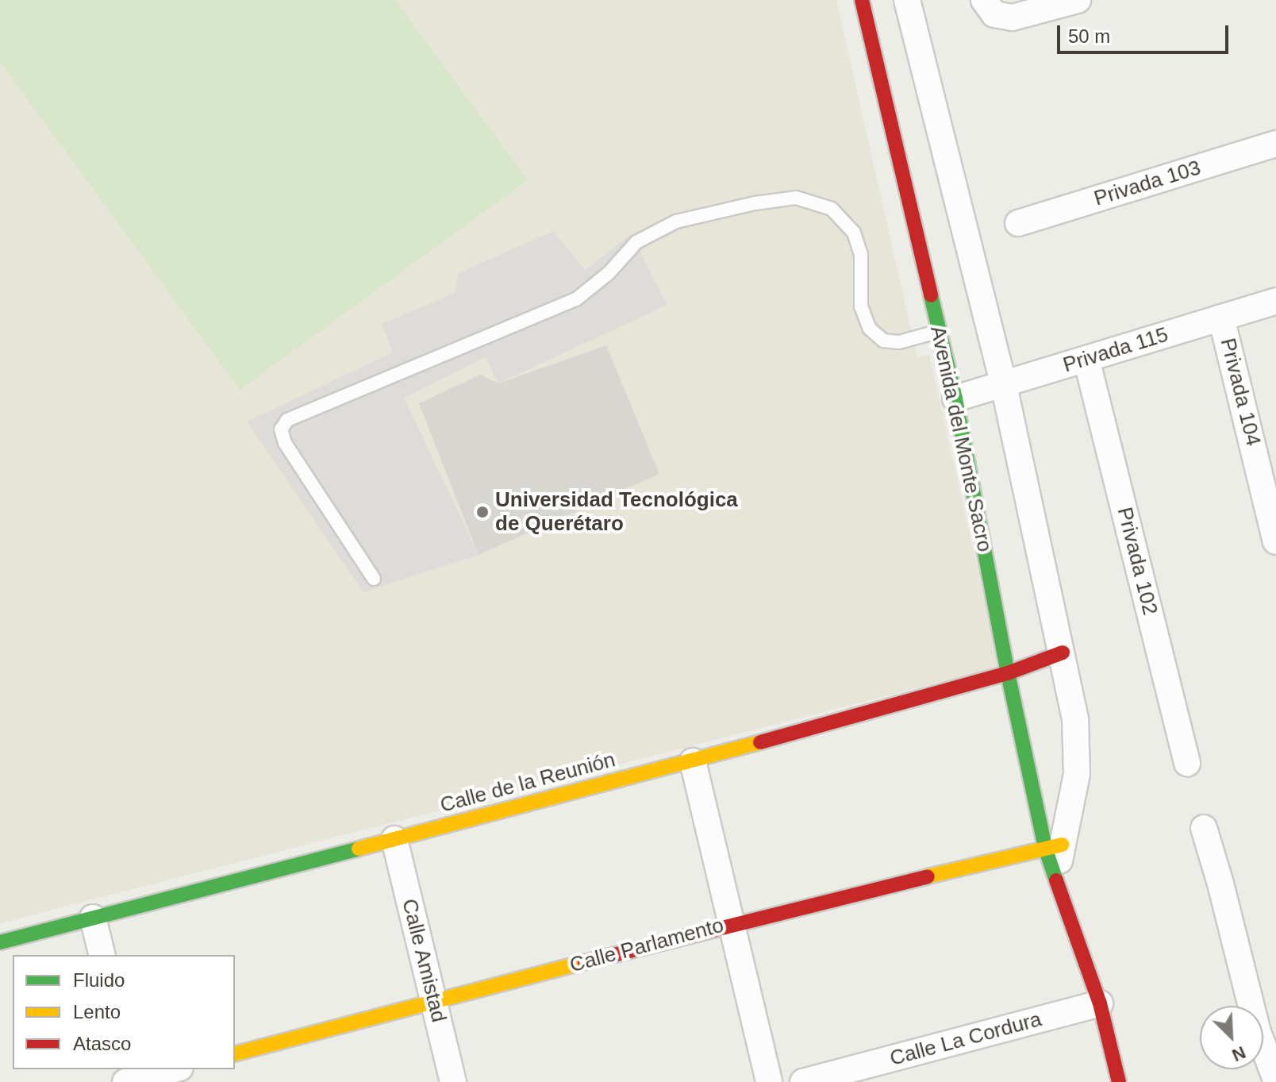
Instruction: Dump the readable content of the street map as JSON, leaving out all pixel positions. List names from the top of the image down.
{
  "streets": {
    "street": [
      "Privada 103",
      "Privada 115",
      "Privada 104",
      "Avenida del Monte Sacro",
      "Privada 102",
      "Calle de la Reunión",
      "Calle Parlamento",
      "Calle Amistad",
      "Calle La Cordura"
    ]
  },
  "crossings": [
    ["Privada 115", "Privada 104"],
    ["Privada 115", "Avenida del Monte Sacro"],
    ["Privada 115", "Privada 102"],
    ["Avenida del Monte Sacro", "Calle de la Reunión"],
    ["Avenida del Monte Sacro", "Calle Parlamento"],
    ["Avenida del Monte Sacro", "Calle La Cordura"],
    ["Calle de la Reunión", "Calle Amistad"],
    ["Calle Parlamento", "Calle Amistad"]
  ],
  "places": ["Universidad Tecnológica de Querétaro"],
  "legend": ["Fluido", "Lento", "Atasco"],
  "scale_bar": "50 m",
  "north": "bottom right"
}
